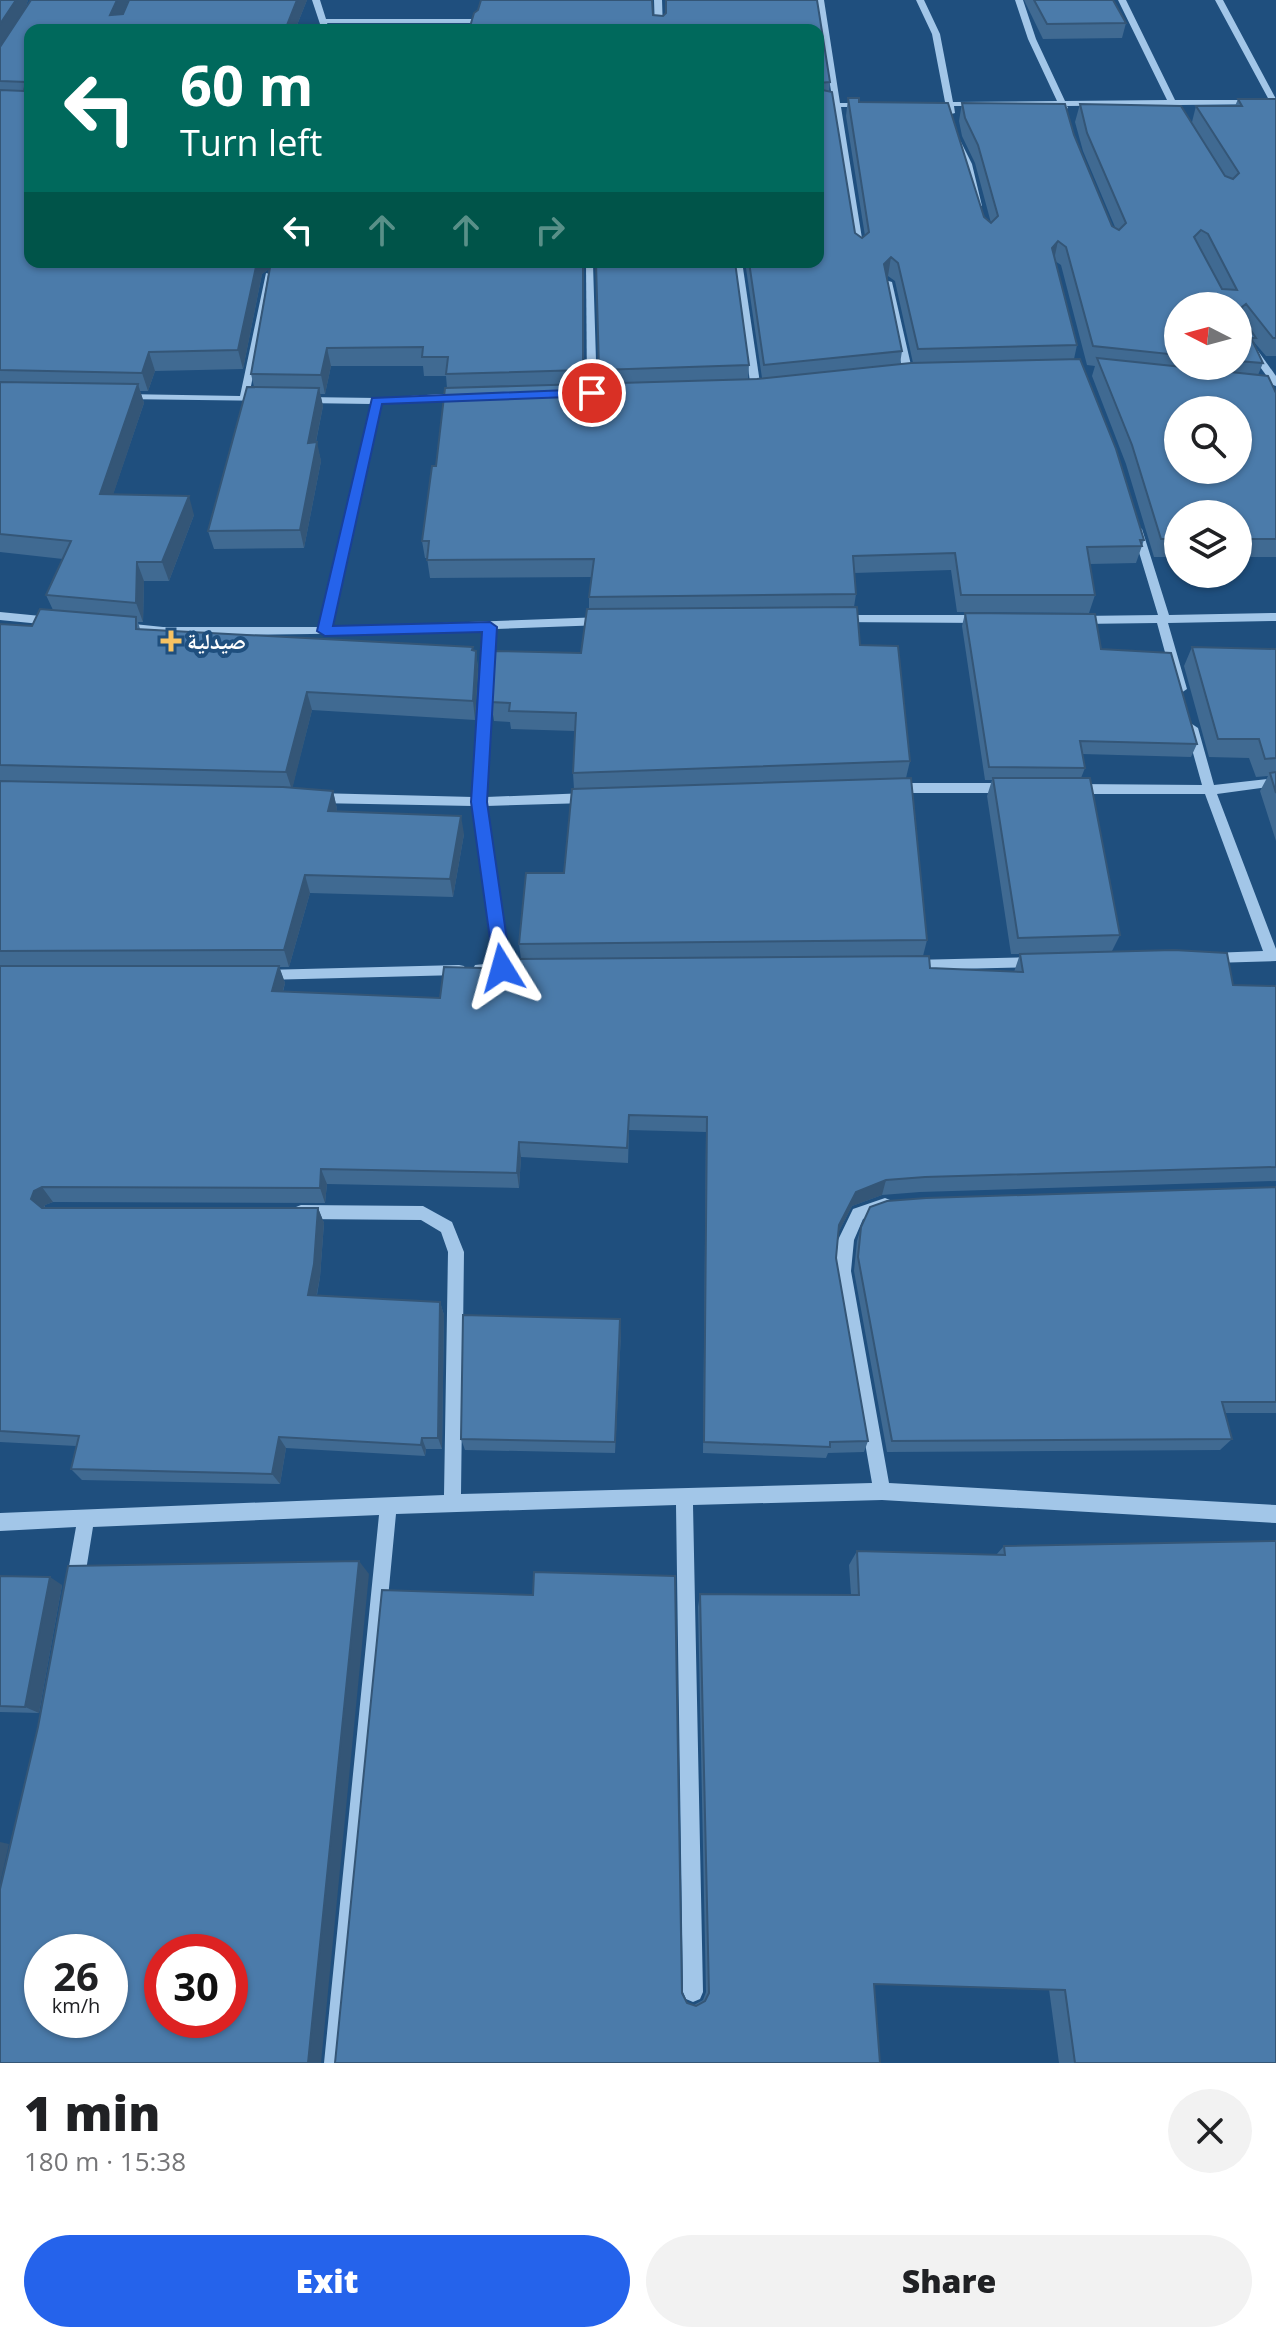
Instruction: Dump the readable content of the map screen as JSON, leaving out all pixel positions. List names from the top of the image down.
{
  "places": {
    "health": ["صيدلية"]
  },
  "north": "left",
  "page": {
    "turn": ["60 m", "Turn left"],
    "speed": "26 km/h",
    "limit": "30",
    "heading": ["1 min", "180 m · 15:38"],
    "buttons": ["Exit", "Share"]
  }
}
